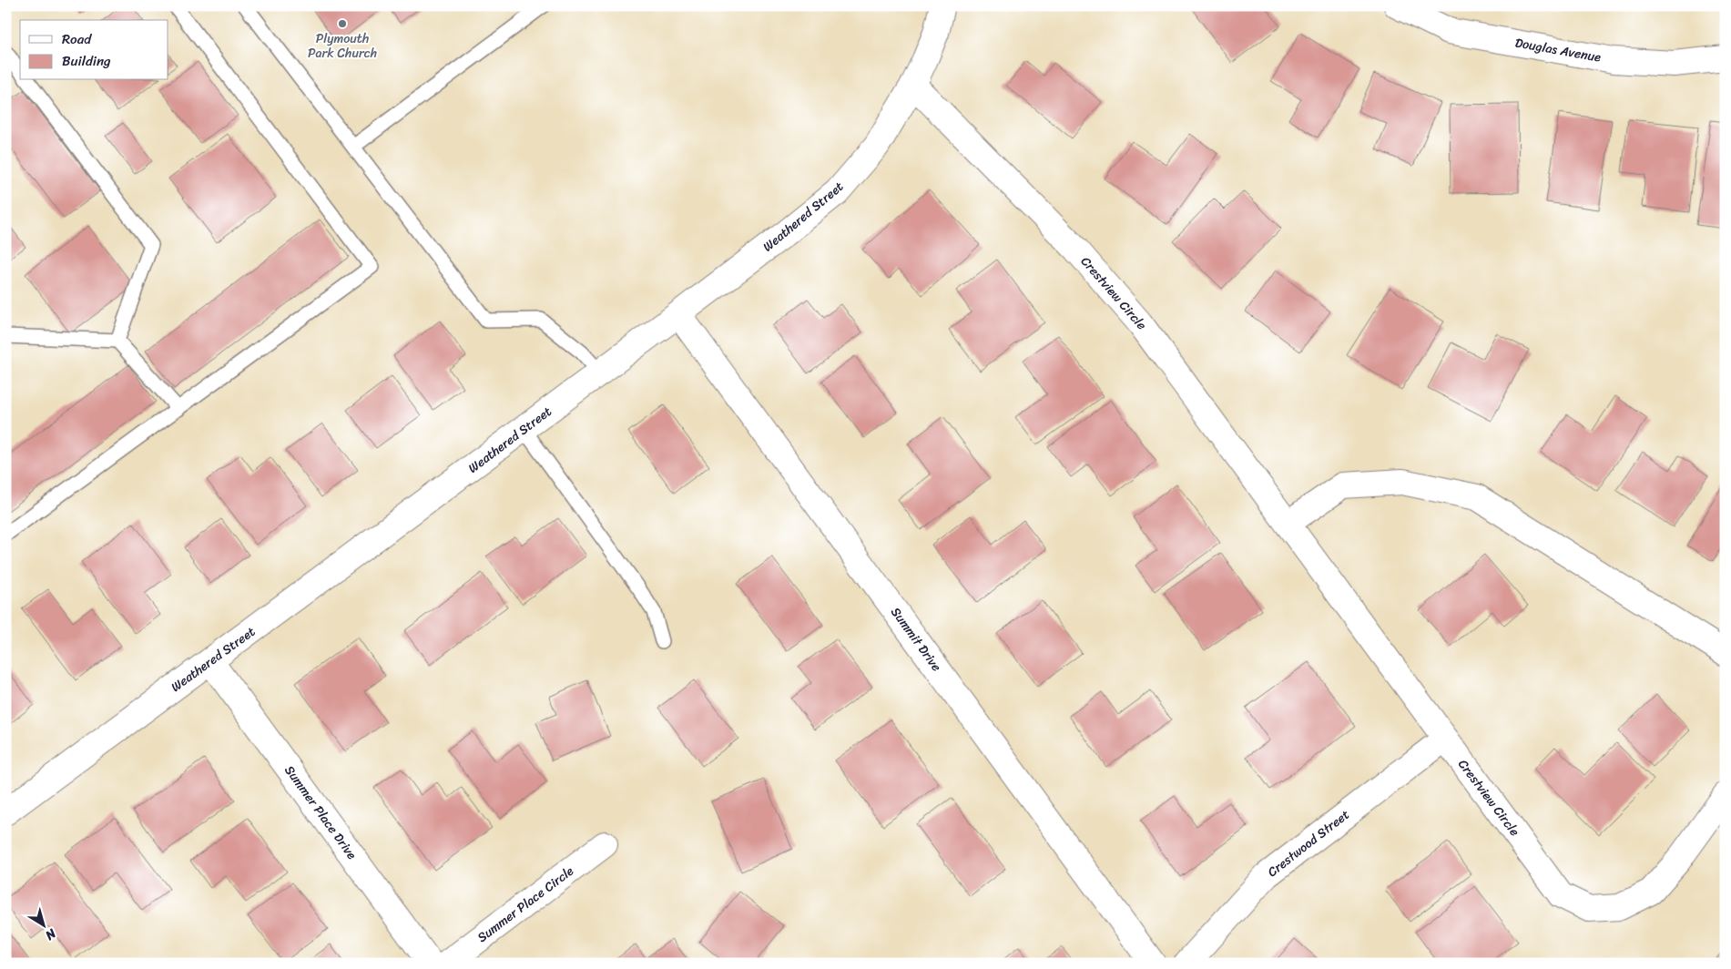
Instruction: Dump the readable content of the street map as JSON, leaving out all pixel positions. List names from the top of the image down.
{
  "streets": {
    "street": [
      "Douglas Avenue",
      "Weathered Street",
      "Crestview Circle",
      "Summit Drive",
      "Summer Place Drive",
      "Crestwood Street",
      "Summer Place Circle"
    ]
  },
  "crossings": [
    ["Weathered Street", "Crestview Circle"],
    ["Weathered Street", "Summit Drive"],
    ["Weathered Street", "Summer Place Drive"],
    ["Crestview Circle", "Crestwood Street"]
  ],
  "places": ["Plymouth Park Church"],
  "legend": ["Road", "Building"],
  "north": "bottom right"
}
